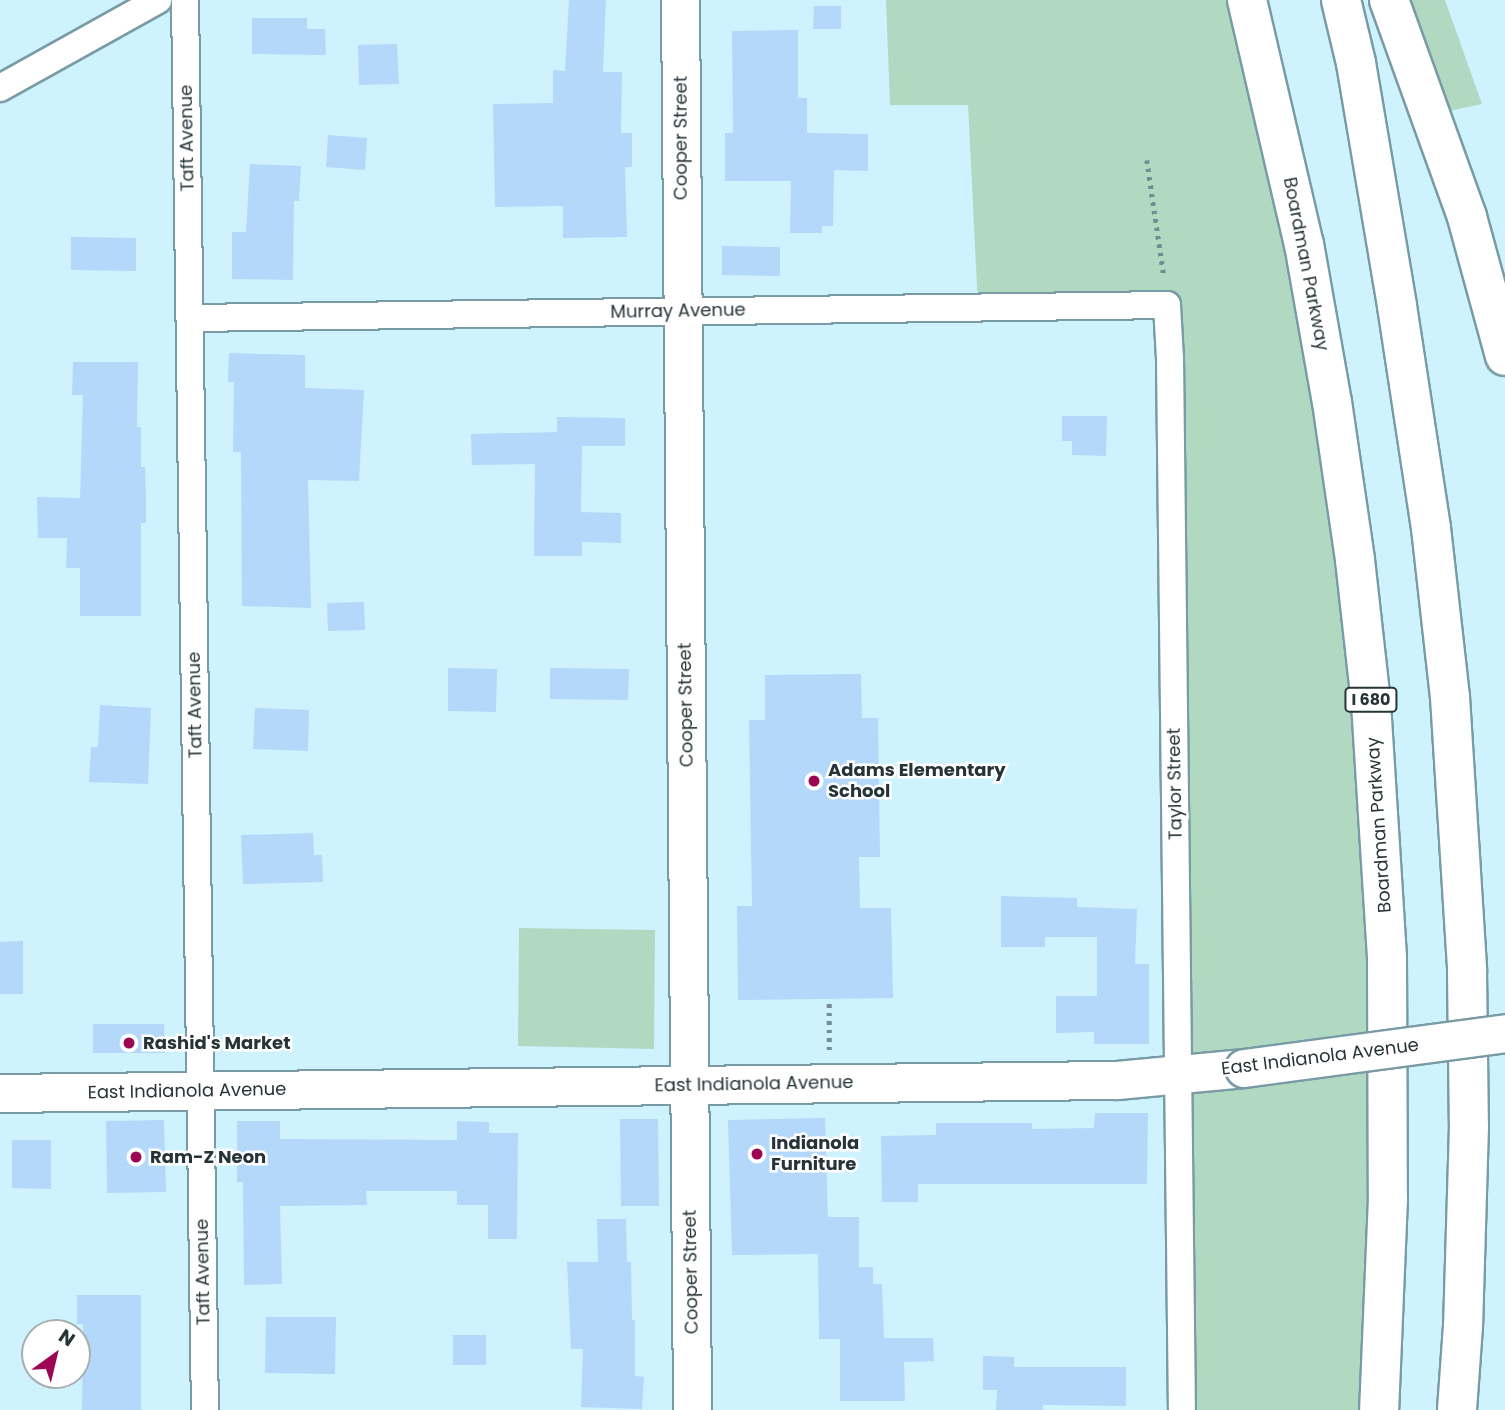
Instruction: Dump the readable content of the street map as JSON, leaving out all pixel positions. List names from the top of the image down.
{
  "streets": {
    "highway": ["Boardman Parkway", "I 680"],
    "street": [
      "Taft Avenue",
      "Cooper Street",
      "Murray Avenue",
      "Taylor Street",
      "East Indianola Avenue"
    ]
  },
  "crossings": [
    ["Taft Avenue", "Murray Avenue"],
    ["Taft Avenue", "East Indianola Avenue"],
    ["Cooper Street", "Murray Avenue"],
    ["Cooper Street", "East Indianola Avenue"],
    ["Murray Avenue", "Taylor Street"],
    ["Taylor Street", "East Indianola Avenue"]
  ],
  "places": [
    "Adams Elementary School",
    "Rashid's Market",
    "Indianola Furniture",
    "Ram-Z Neon"
  ],
  "north": "top right"
}
